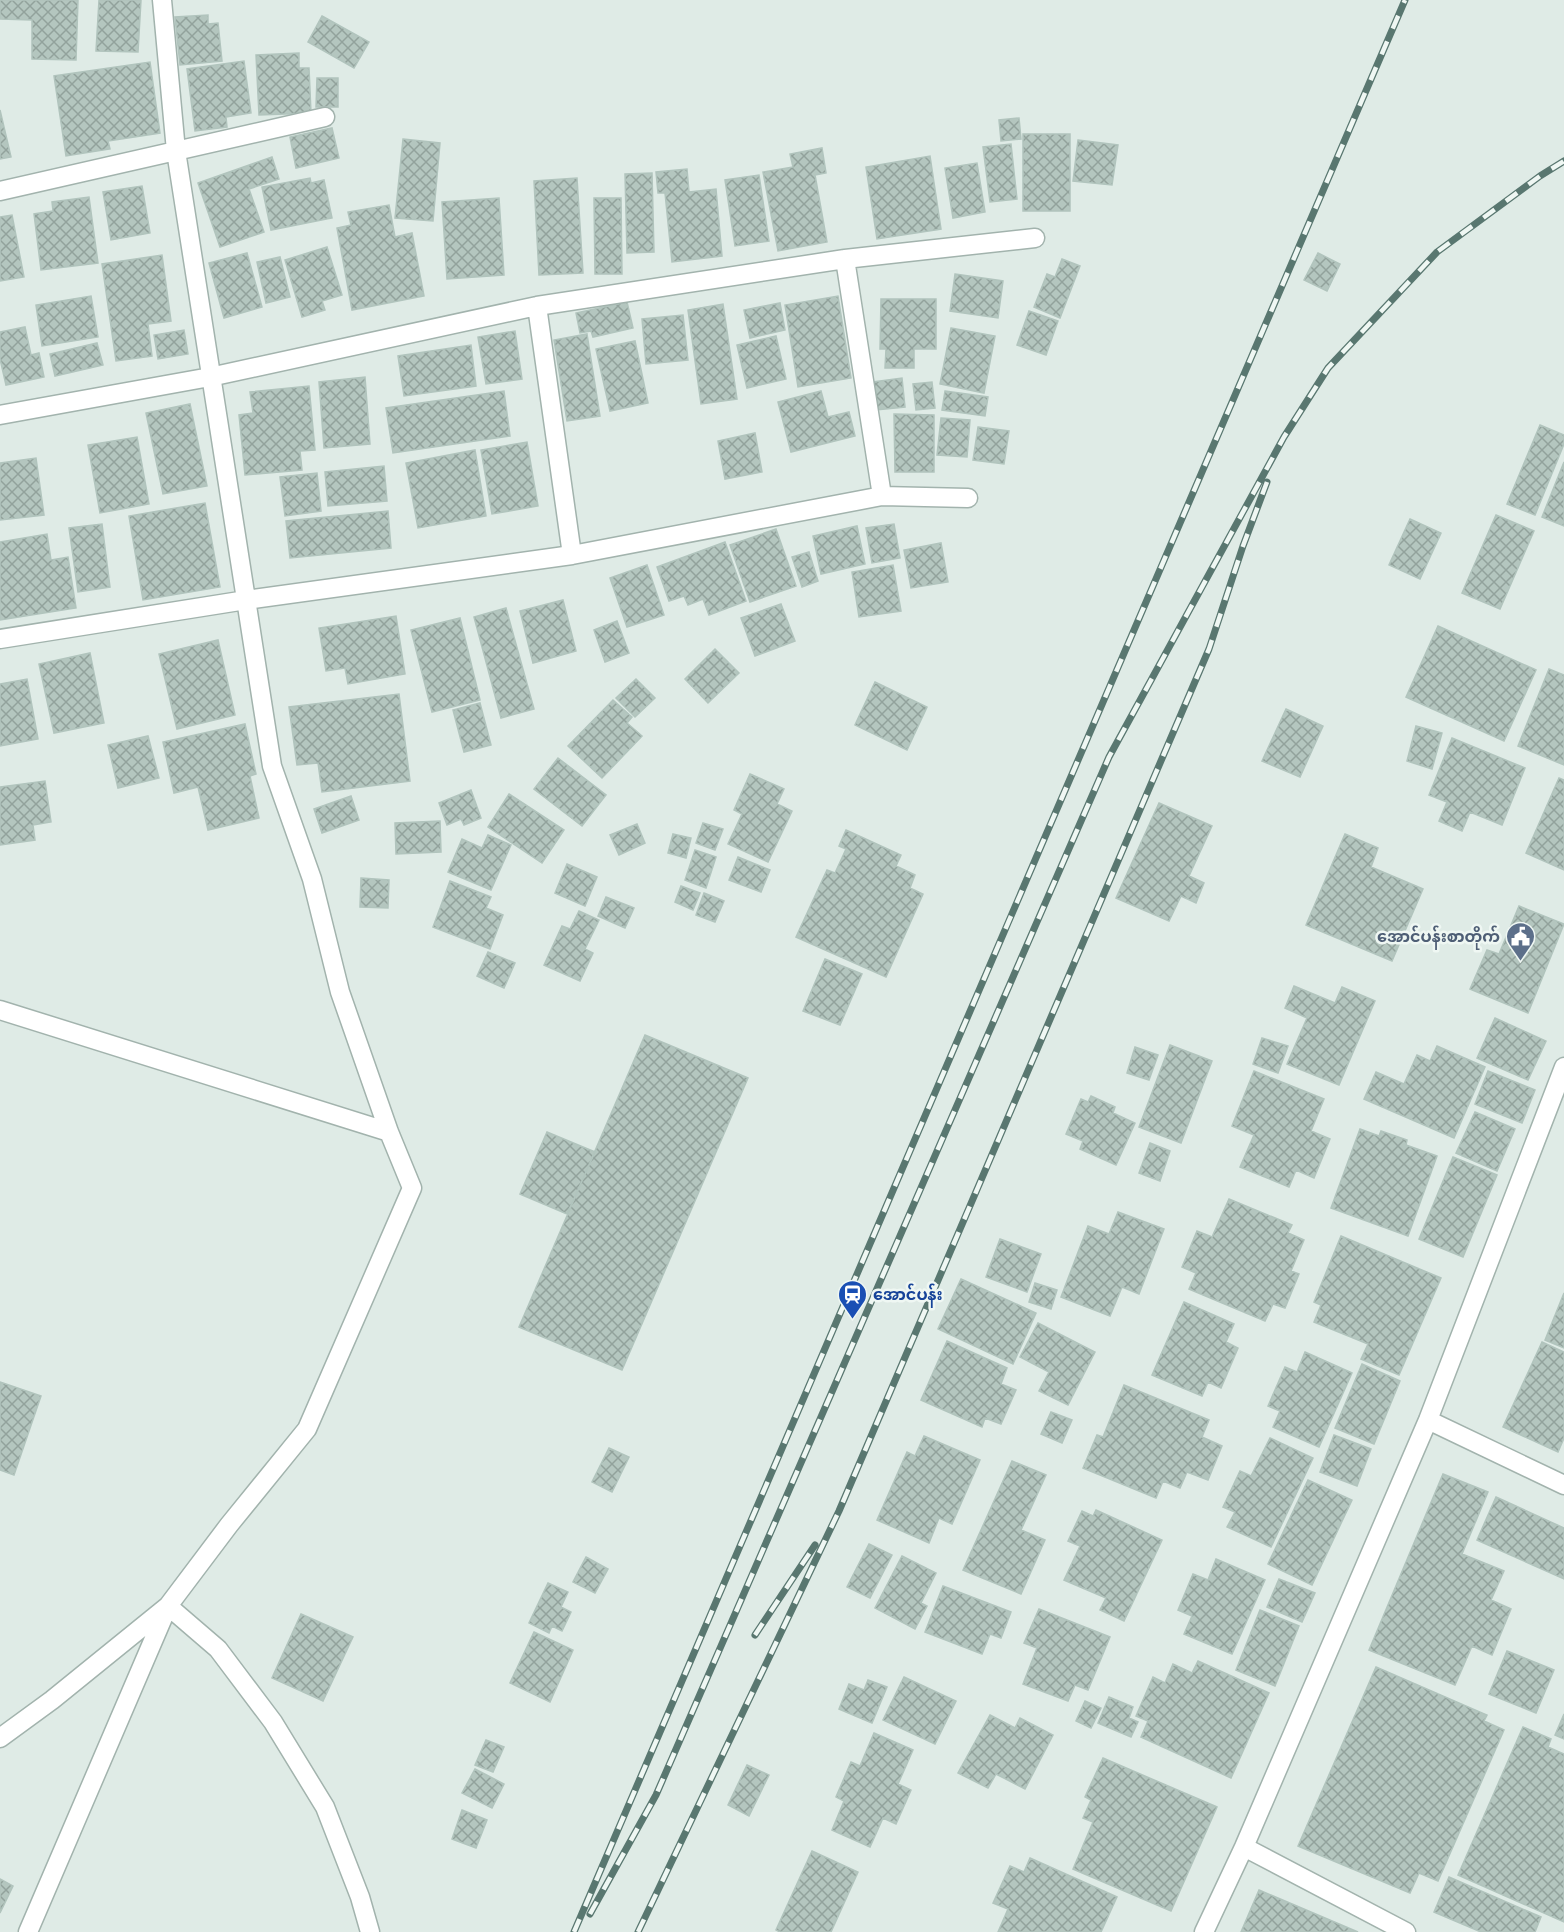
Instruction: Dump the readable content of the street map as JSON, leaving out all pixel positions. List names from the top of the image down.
{
  "places": {
    "public building": ["အောင်ပန်းစာတိုက်"],
    "station": ["အောင်ပန်း"]
  }
}
